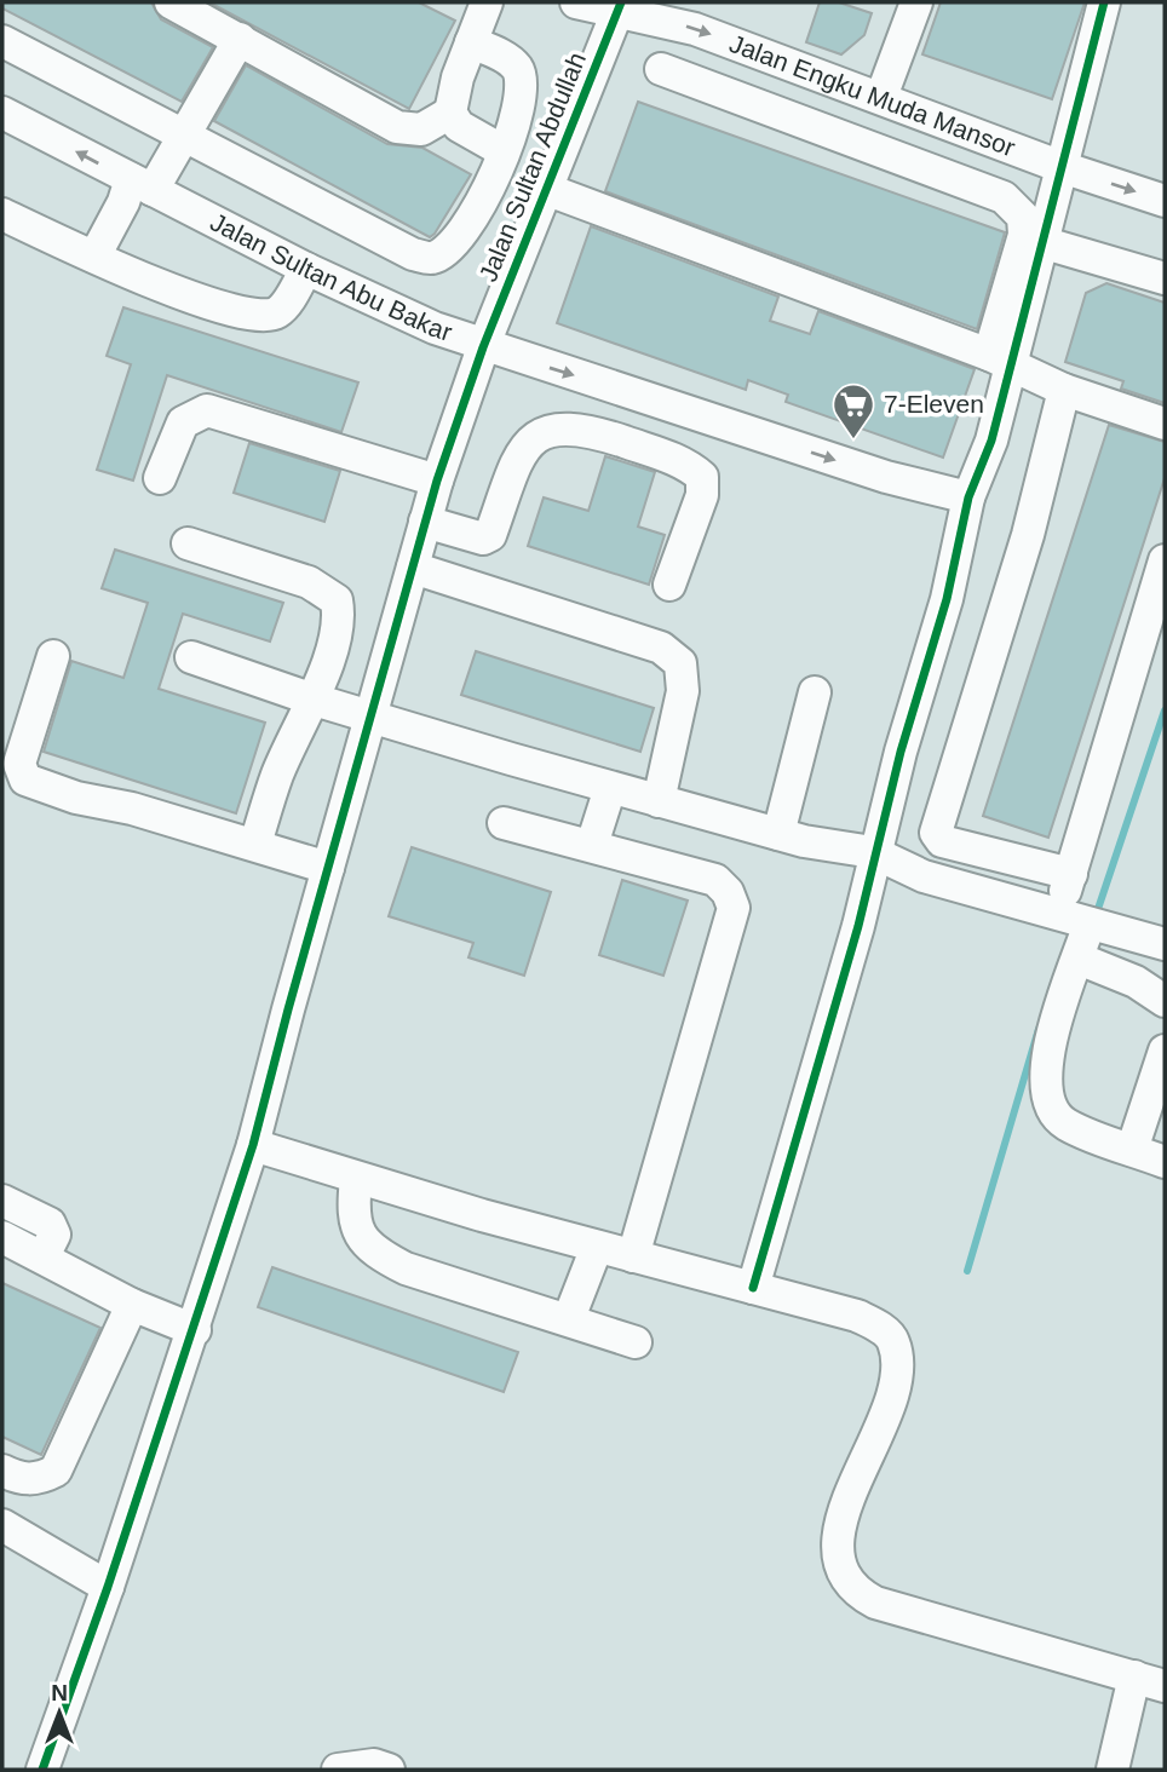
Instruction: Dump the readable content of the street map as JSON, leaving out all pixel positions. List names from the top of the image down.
{
  "streets": {
    "street": ["Jalan Engku Muda Mansor", "Jalan Sultan Abdullah", "Jalan Sultan Abu Bakar"]
  },
  "crossings": [
    ["Jalan Engku Muda Mansor", "Jalan Sultan Abdullah"],
    ["Jalan Sultan Abdullah", "Jalan Sultan Abu Bakar"]
  ],
  "places": {
    "supermarket": ["7-Eleven"]
  },
  "north": "top"
}
